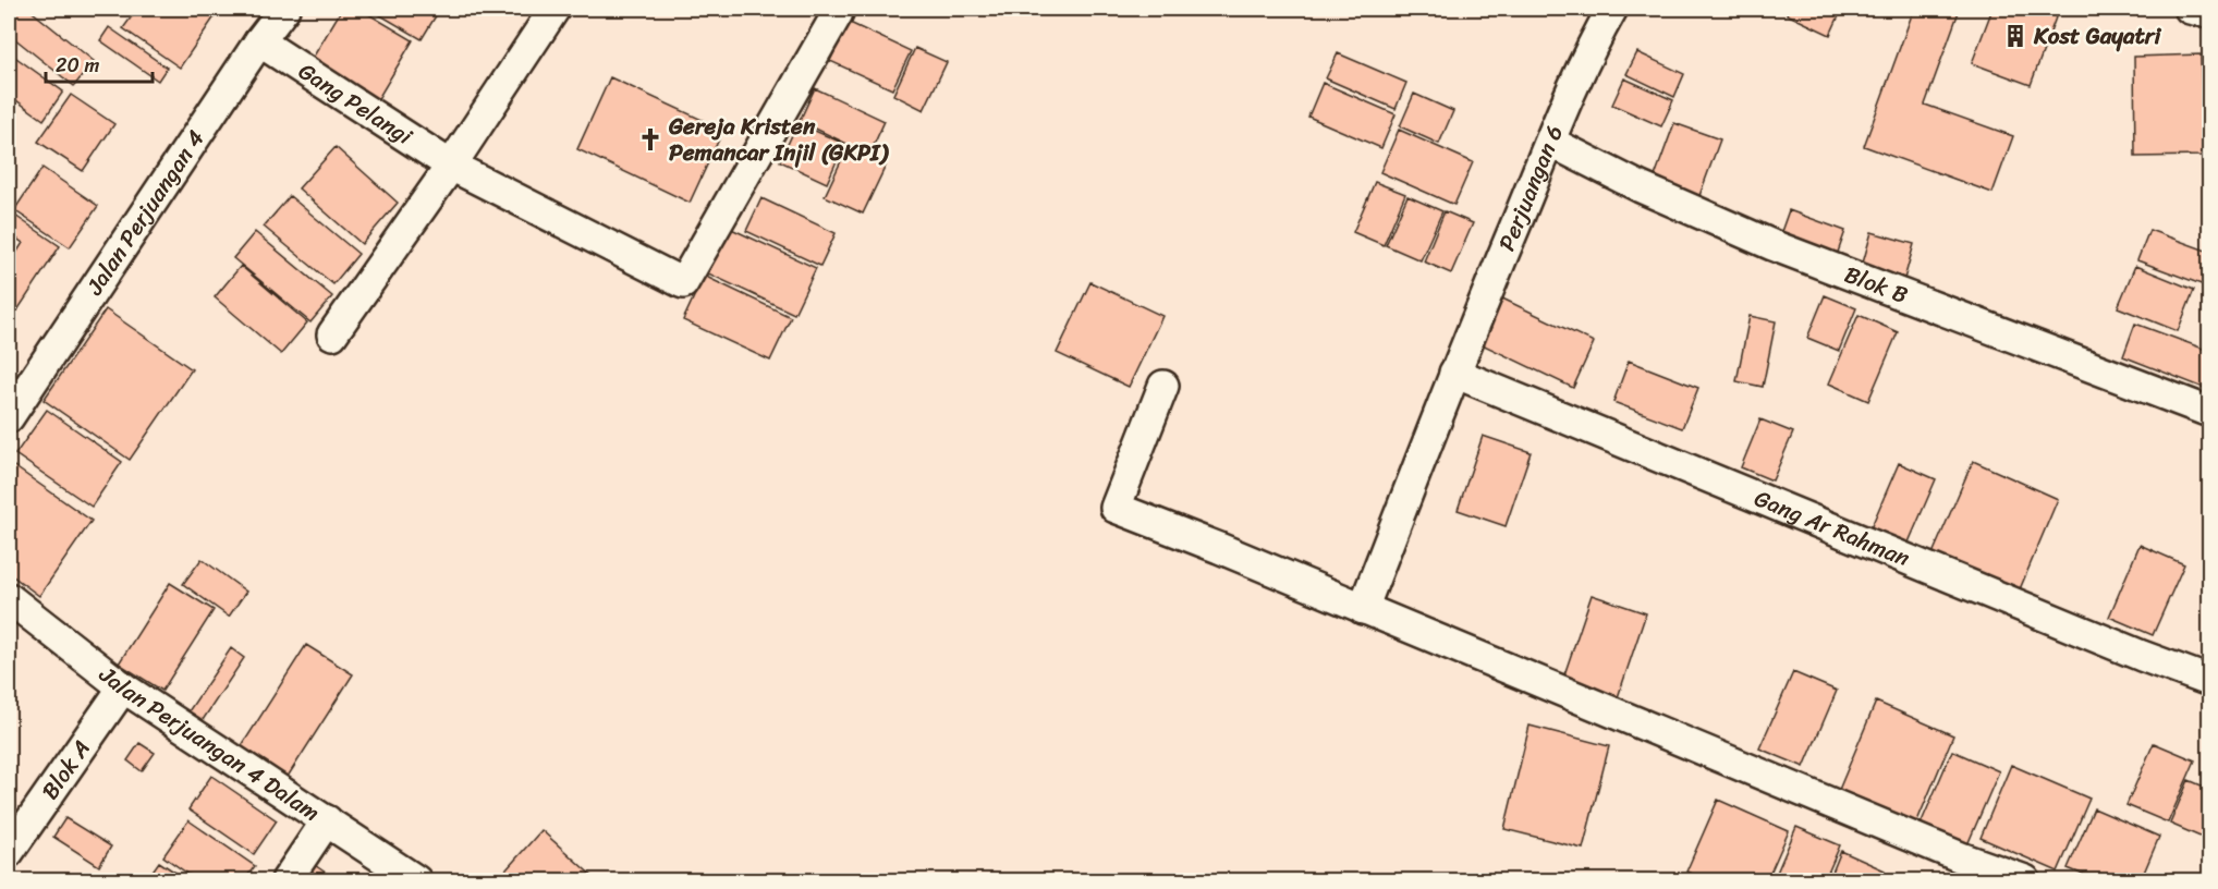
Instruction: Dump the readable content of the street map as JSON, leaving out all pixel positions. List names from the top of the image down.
{
  "streets": {
    "street": [
      "Gang Pelangi",
      "Perjuangan 6",
      "Jalan Perjuangan 4",
      "Blok B",
      "Gang Ar Rahman",
      "Jalan Perjuangan 4 Dalam",
      "Blok A"
    ]
  },
  "crossings": [
    ["Gang Pelangi", "Jalan Perjuangan 4"],
    ["Perjuangan 6", "Blok B"],
    ["Perjuangan 6", "Gang Ar Rahman"],
    ["Jalan Perjuangan 4 Dalam", "Blok A"]
  ],
  "places": {
    "building": ["Kost Gayatri"],
    "church": ["Gereja Kristen Pemancar Injil (GKPI)"]
  },
  "scale_bar": "20 m"
}
